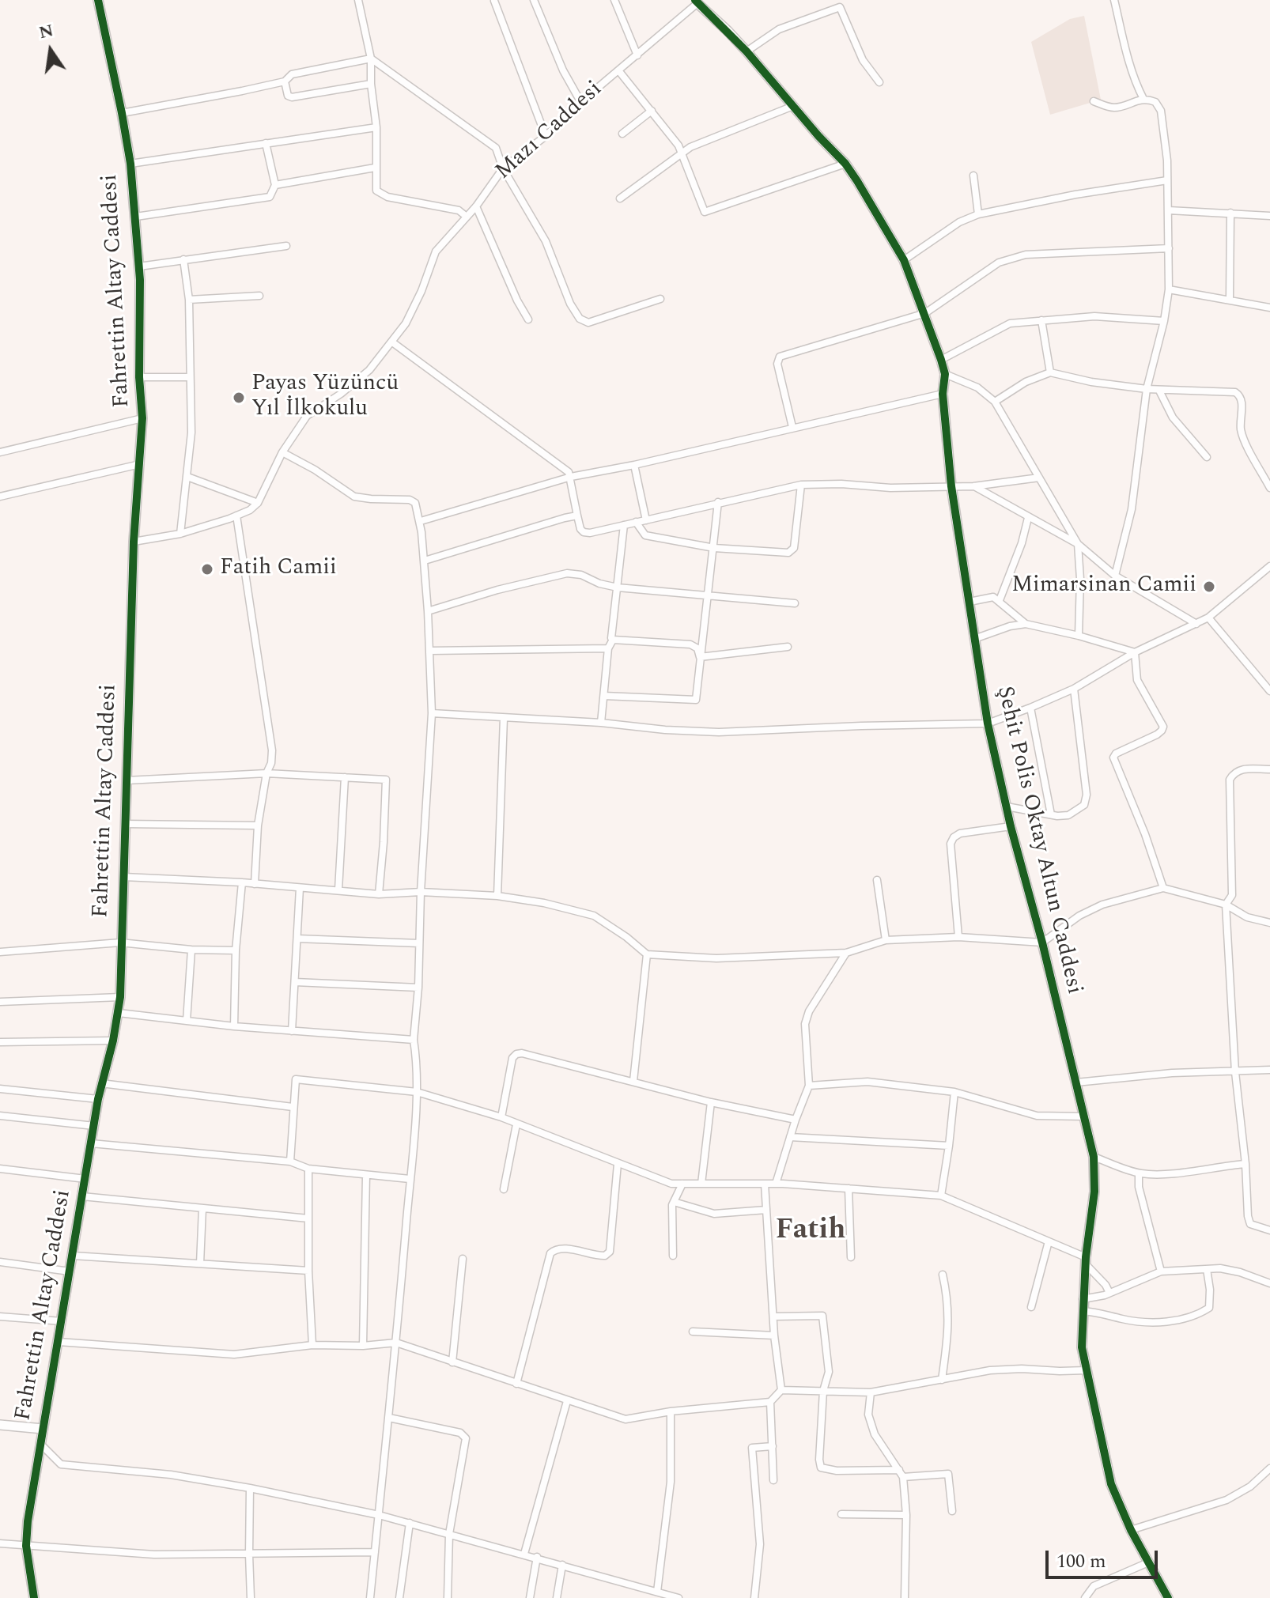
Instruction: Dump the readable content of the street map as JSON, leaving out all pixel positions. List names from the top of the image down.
{
  "streets": {
    "street": ["Mazı Caddesi", "Fahrettin Altay Caddesi", "Şehit Polis Oktay Altun Caddesi"]
  },
  "crossings": [
    ["Mazı Caddesi", "Şehit Polis Oktay Altun Caddesi"]
  ],
  "districts": ["Fatih"],
  "places": ["Payas Yüzüncü Yıl İlkokulu", "Fatih Camii", "Mimarsinan Camii"],
  "scale_bar": "100 m",
  "north": "top"
}
